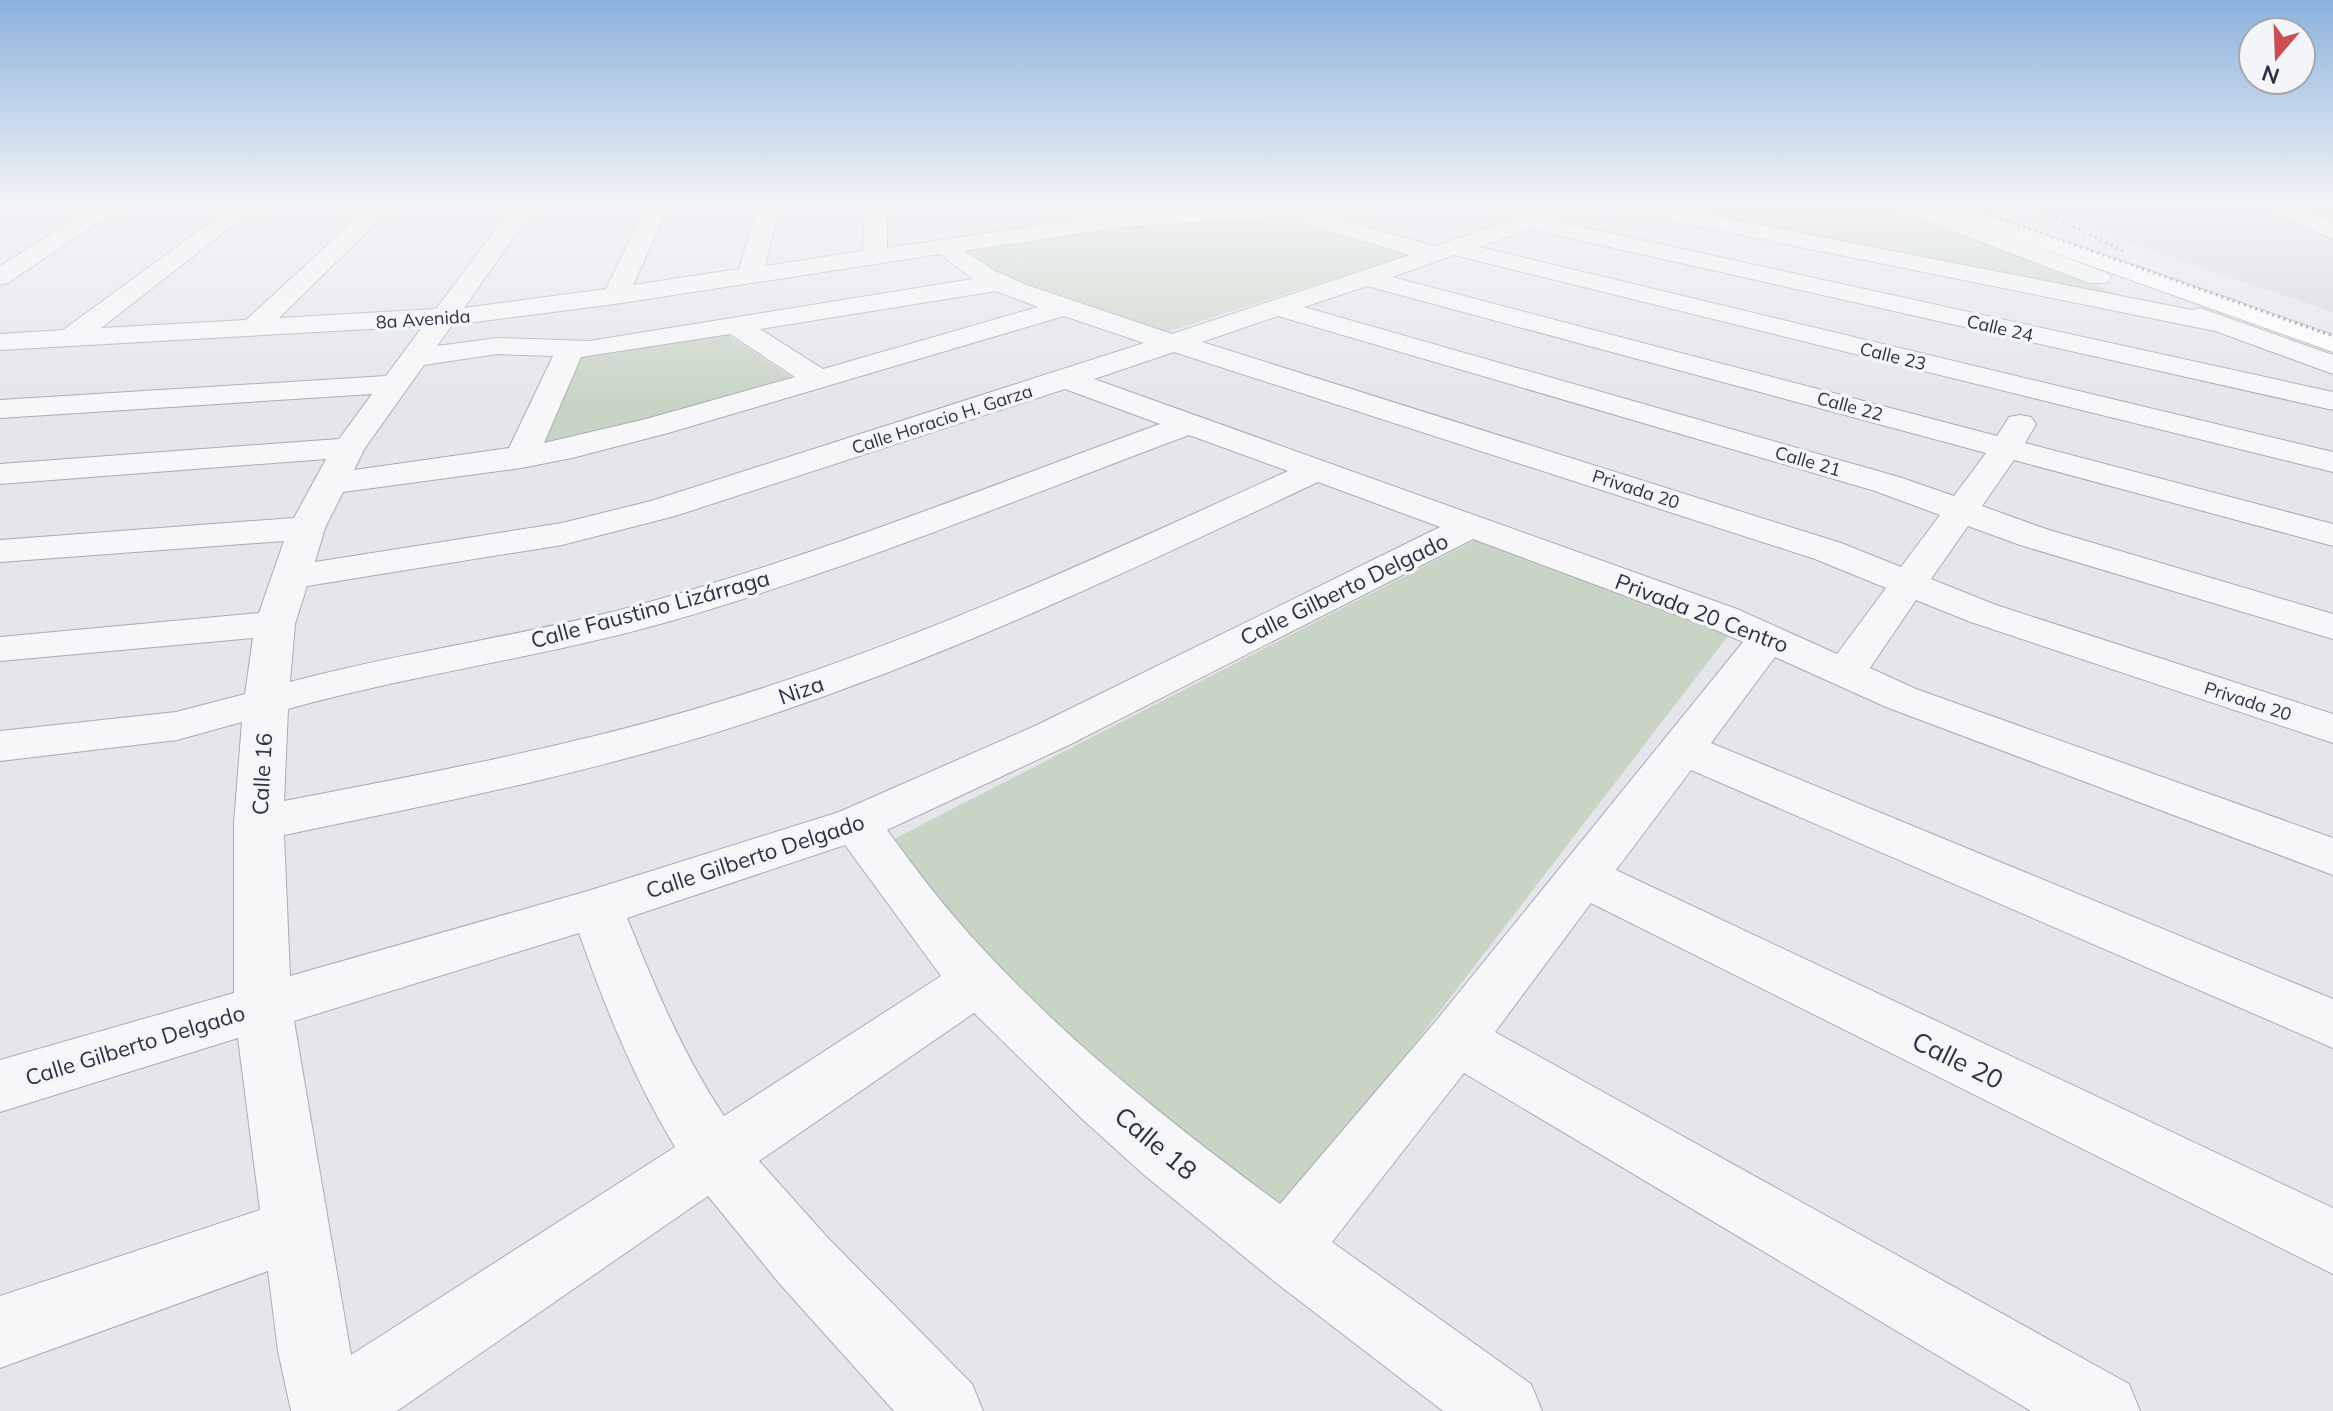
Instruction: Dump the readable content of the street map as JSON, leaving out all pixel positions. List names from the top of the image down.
{
  "streets": {
    "street": [
      "8a Avenida",
      "Calle 24",
      "Calle 23",
      "Calle 22",
      "Calle Horacio H. Garza",
      "Calle 21",
      "Privada 20",
      "Calle Gilberto Delgado",
      "Calle Faustino Lizárraga",
      "Privada 20 Centro",
      "Niza",
      "Calle 16",
      "Calle 20",
      "Calle 18"
    ]
  },
  "crossings": [
    ["8a Avenida", "Calle 16"],
    ["Calle 22", "Calle Horacio H. Garza"],
    ["Calle Horacio H. Garza", "Calle 21"],
    ["Calle Horacio H. Garza", "Privada 20"],
    ["Calle Horacio H. Garza", "Privada 20 Centro"],
    ["Calle Horacio H. Garza", "Calle 16"],
    ["Calle Gilberto Delgado", "Privada 20 Centro"],
    ["Calle Gilberto Delgado", "Calle 16"],
    ["Calle Gilberto Delgado", "Calle 18"],
    ["Calle Faustino Lizárraga", "Privada 20 Centro"],
    ["Calle Faustino Lizárraga", "Calle 16"],
    ["Privada 20 Centro", "Niza"],
    ["Niza", "Calle 16"]
  ],
  "north": "bottom"
}
